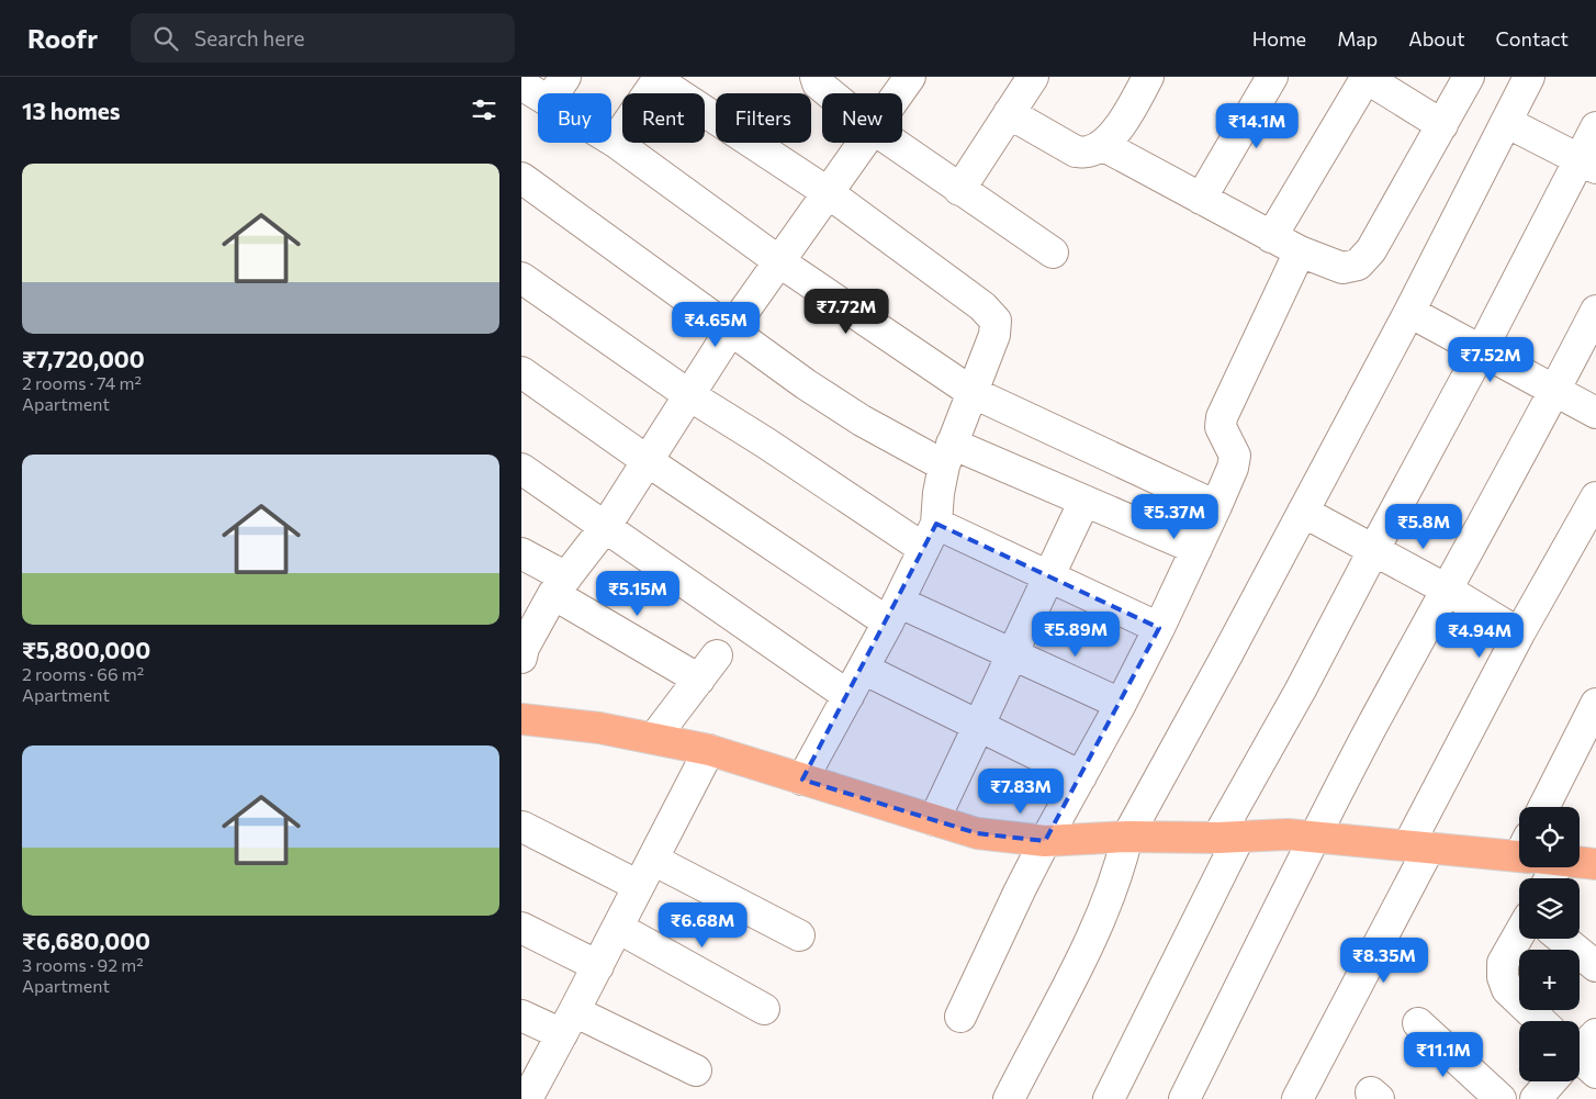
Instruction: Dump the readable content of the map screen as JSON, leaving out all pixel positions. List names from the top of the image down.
{
  "page": {
    "header": "Roofr",
    "search": "Search here",
    "nav": [
      "Home",
      "Map",
      "About",
      "Contact"
    ],
    "heading": "13 homes",
    "chip": [
      "Buy",
      "Rent",
      "Filters",
      "New"
    ],
    "price": [
      "₹14.1M",
      "₹7.72M",
      "₹4.65M",
      "₹7.52M",
      "₹5.37M",
      "₹5.8M",
      "₹5.15M",
      "₹5.89M",
      "₹4.94M",
      "₹7.83M",
      "₹6.68M",
      "₹8.35M",
      "₹11.1M"
    ],
    "list": [
      {
        "name": "₹7,720,000",
        "note": "2 rooms · 74 m² · Apartment"
      },
      {
        "name": "₹5,800,000",
        "note": "2 rooms · 66 m² · Apartment"
      },
      {
        "name": "₹6,680,000",
        "note": "3 rooms · 92 m² · Apartment"
      }
    ],
    "map_buttons": ["+", "−"]
  }
}
